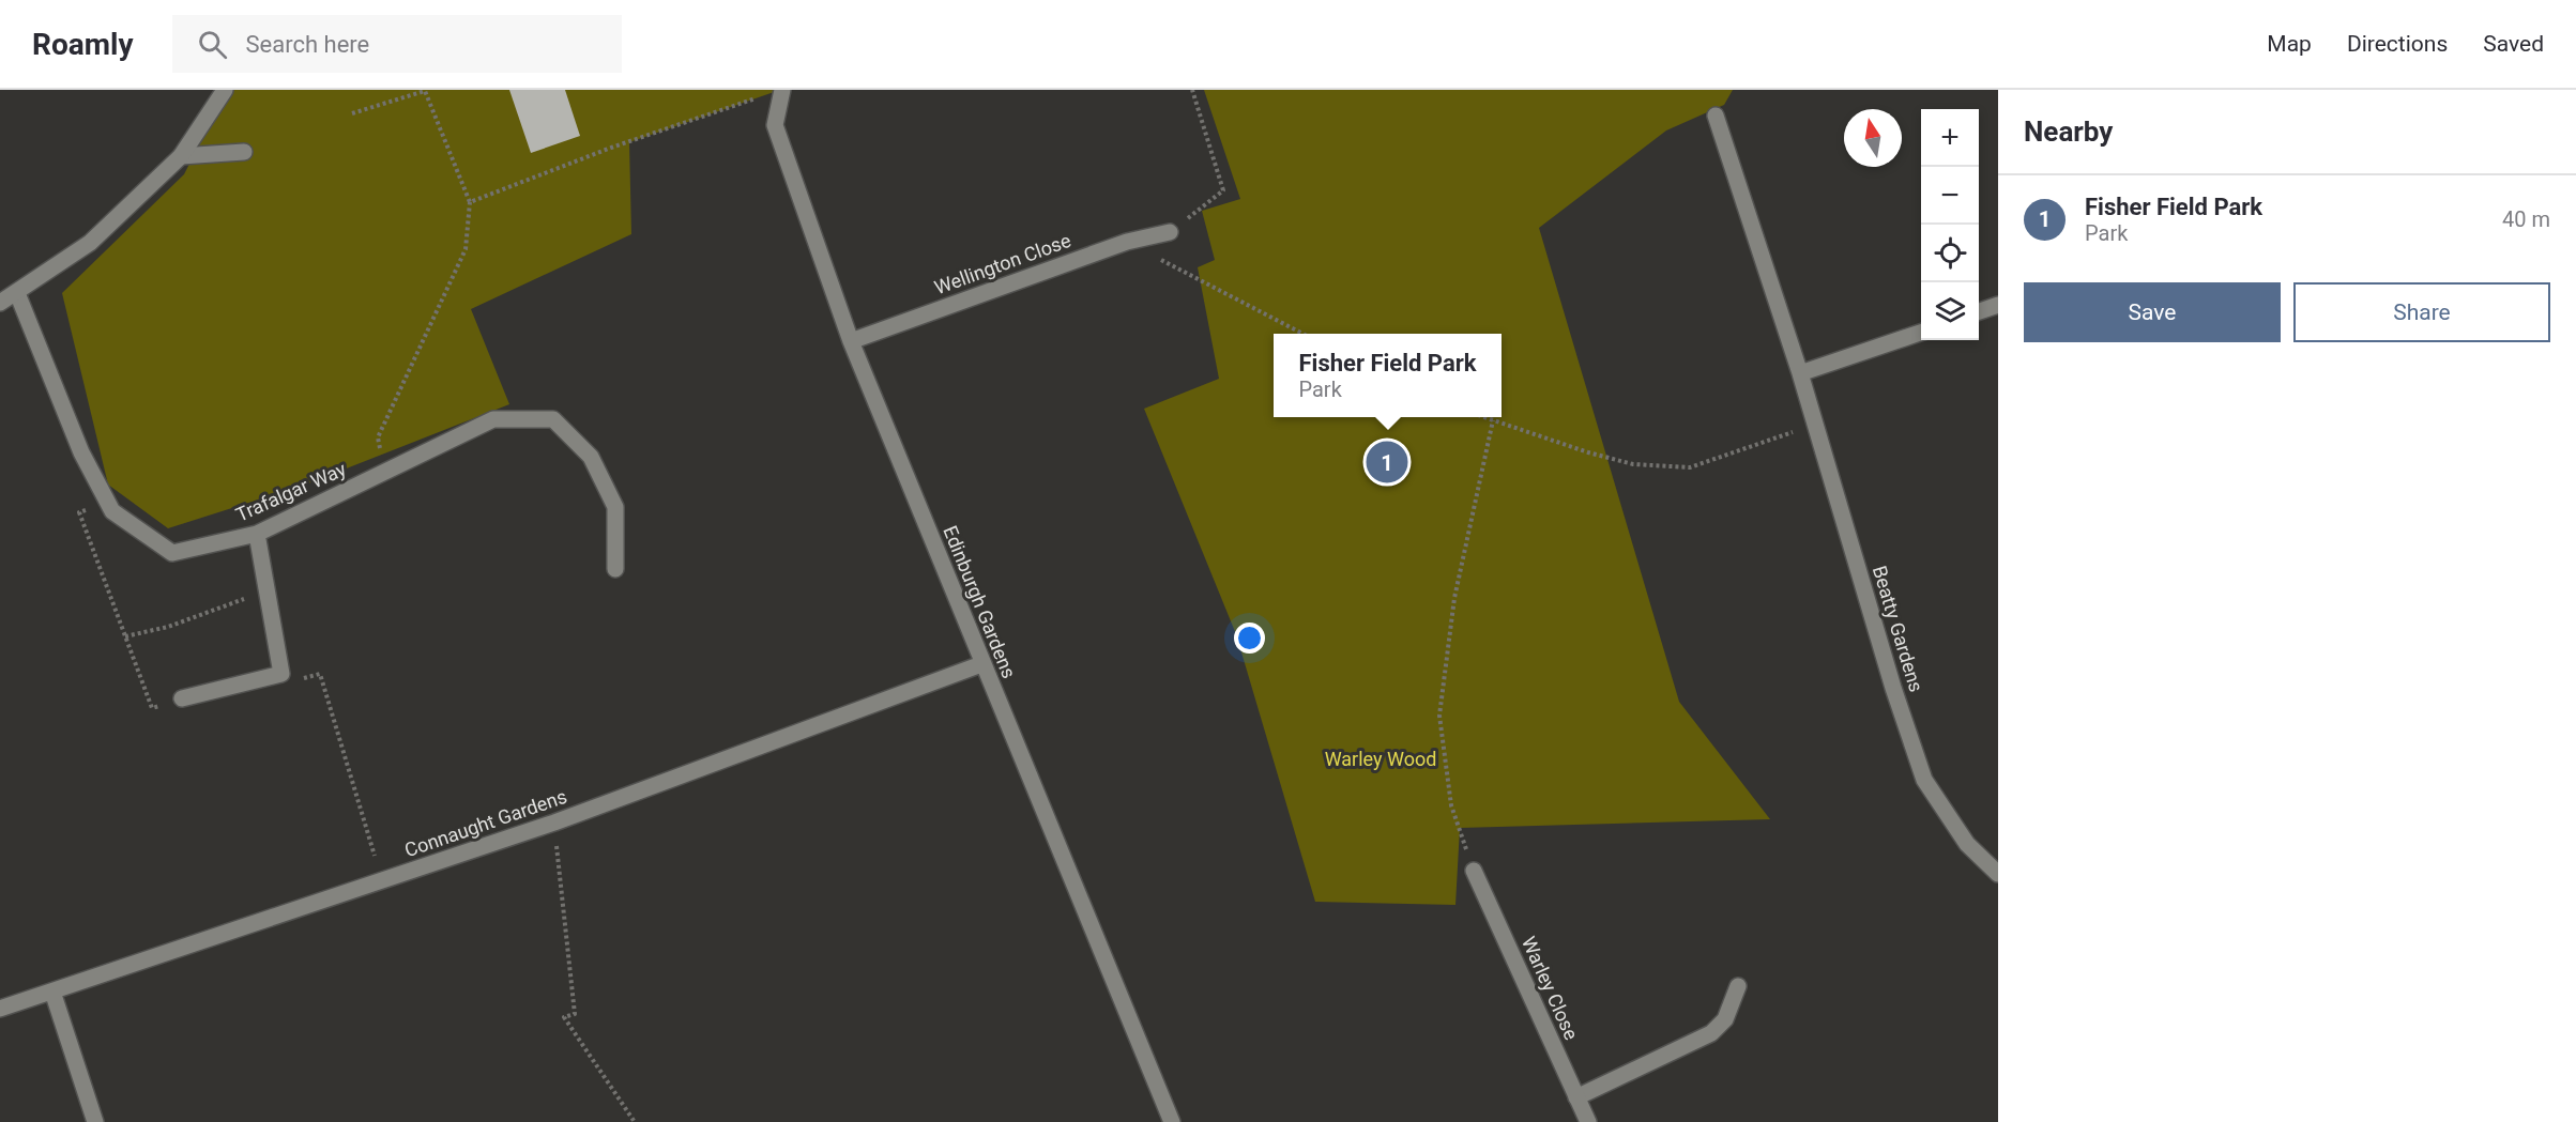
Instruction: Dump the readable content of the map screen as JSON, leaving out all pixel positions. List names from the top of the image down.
{
  "streets": {
    "street": [
      "Wellington Close",
      "Trafalgar Way",
      "Edinburgh Gardens",
      "Beatty Gardens",
      "Connaught Gardens",
      "Warley Close"
    ]
  },
  "crossings": [
    ["Wellington Close", "Edinburgh Gardens"],
    ["Edinburgh Gardens", "Connaught Gardens"]
  ],
  "parks": ["Warley Wood"],
  "north": "top",
  "page": {
    "header": "Roamly",
    "search": "Search here",
    "nav": ["Map", "Directions", "Saved"],
    "heading": "Nearby",
    "map_buttons": ["+", "−"],
    "list": [
      {
        "mark": "1",
        "name": "Fisher Field Park",
        "note": "Park",
        "value": "40 m"
      }
    ],
    "buttons": ["Save", "Share"],
    "popup": ["Fisher Field Park", "Park"],
    "pins": "1"
  }
}
